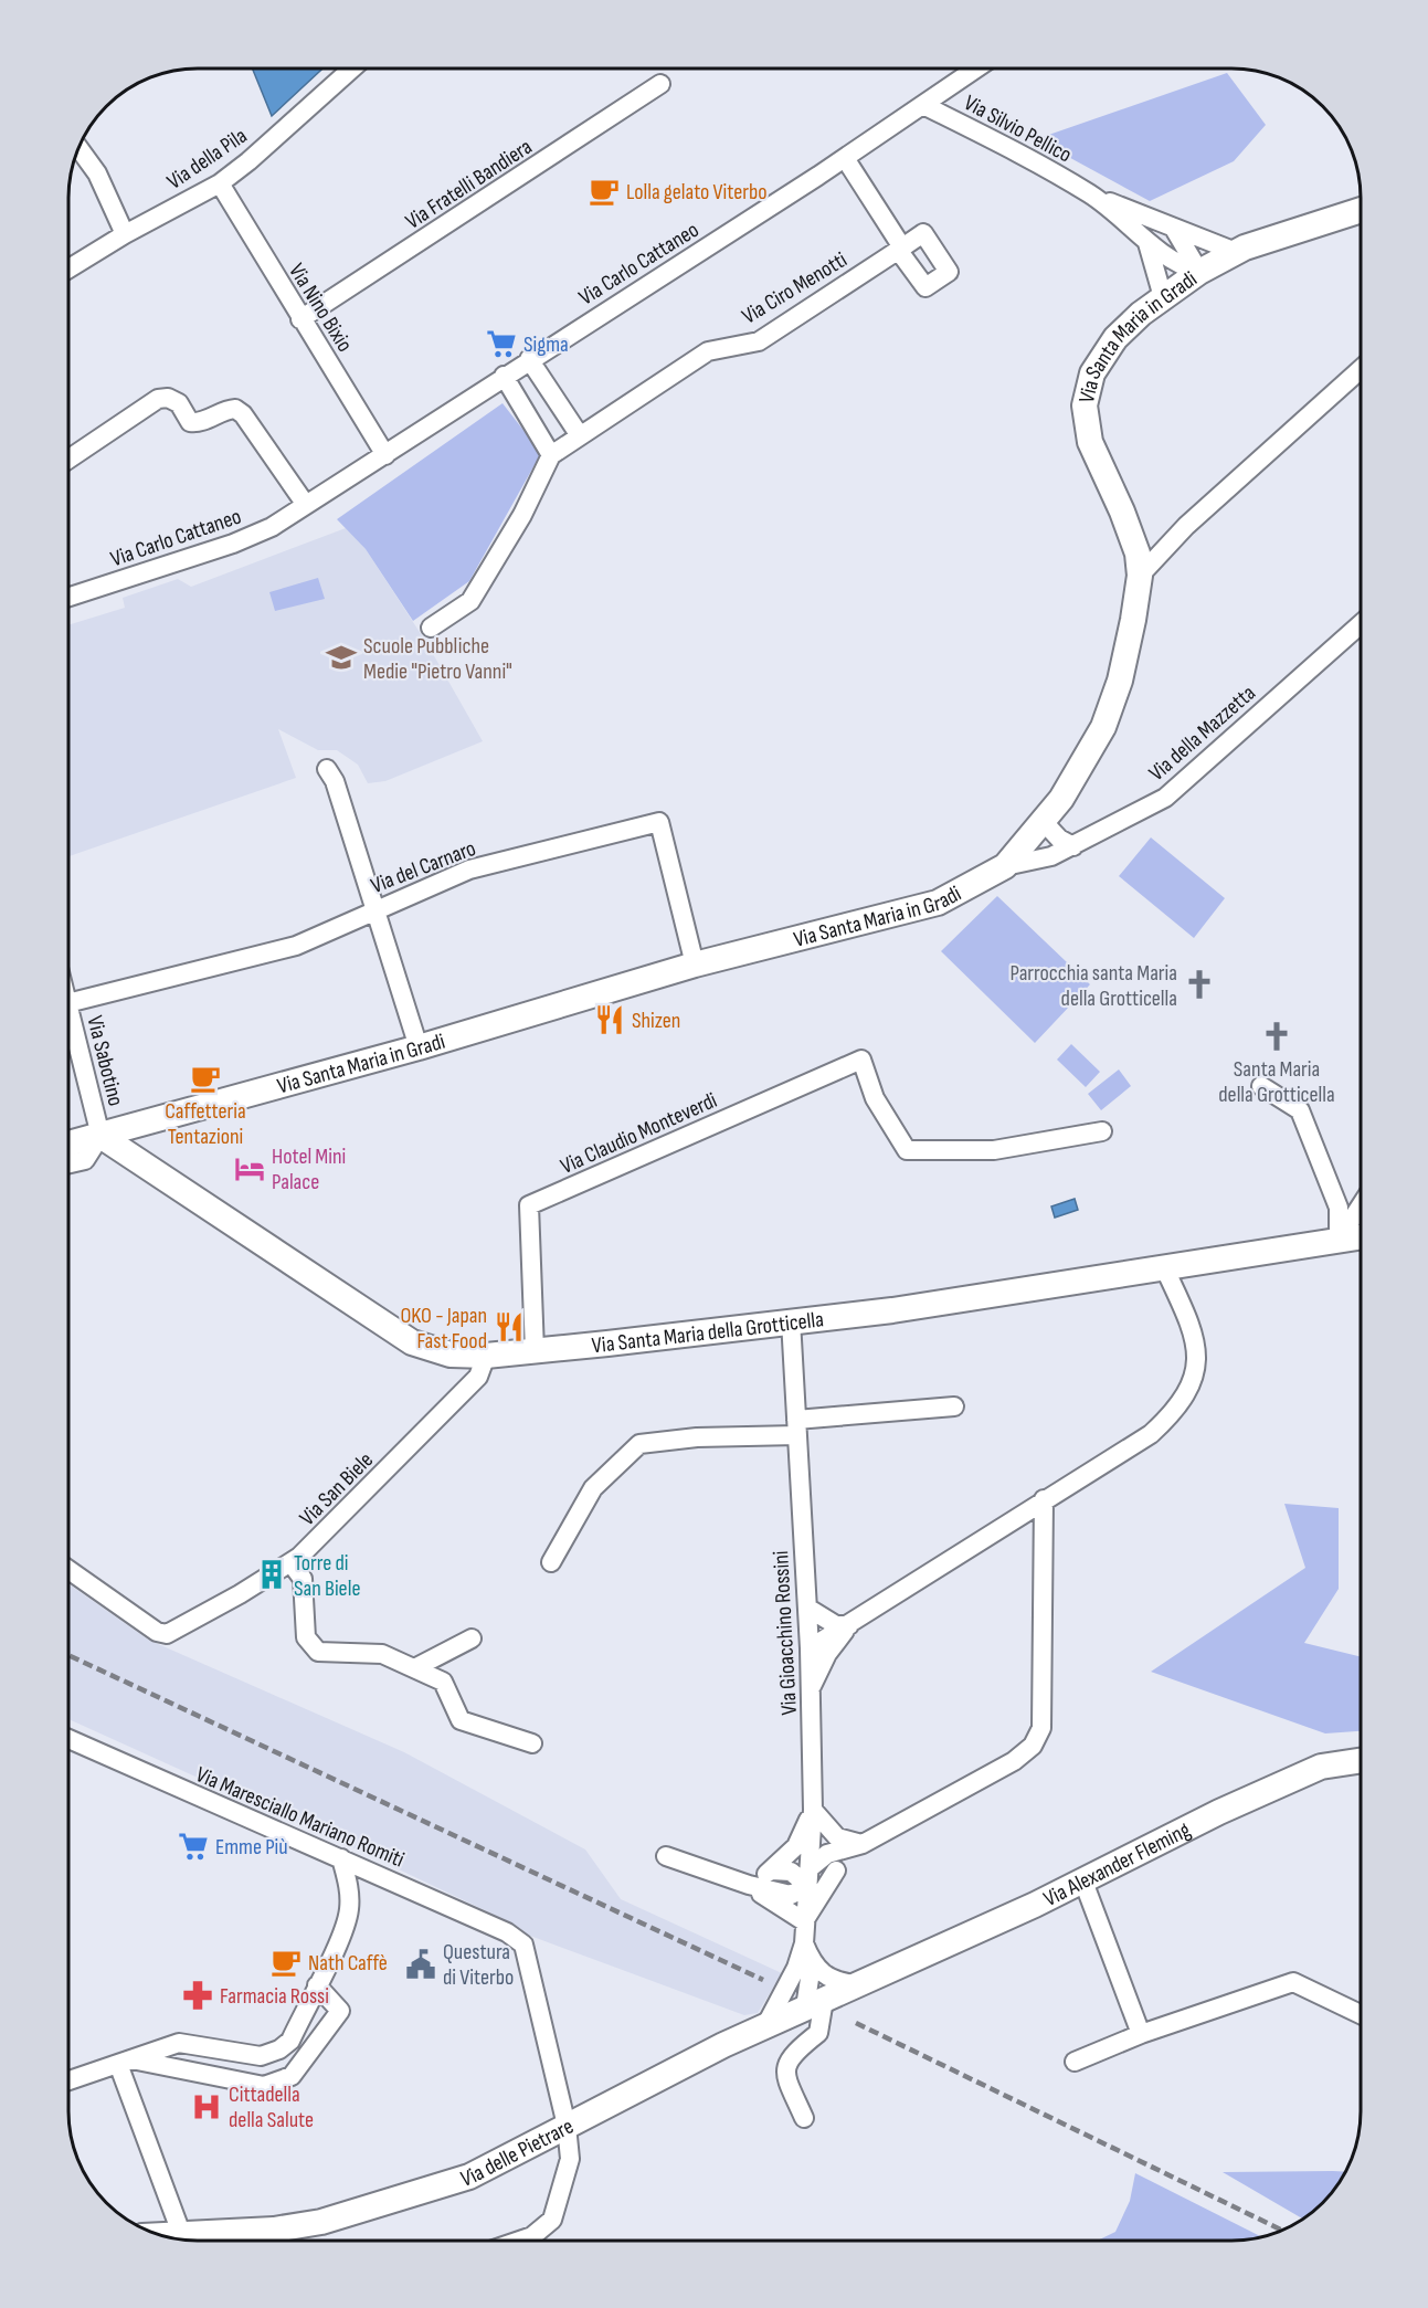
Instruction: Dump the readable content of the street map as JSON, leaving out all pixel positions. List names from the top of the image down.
{
  "streets": {
    "main road": [
      "Via Santa Maria in Gradi",
      "Via Santa Maria della Grotticella",
      "Via Alexander Fleming",
      "Via delle Pietrare"
    ],
    "street": [
      "Via Silvio Pellico",
      "Via della Pila",
      "Via Fratelli Bandiera",
      "Via Carlo Cattaneo",
      "Via Ciro Menotti",
      "Via Nino Bixio",
      "Via della Mazzetta",
      "Via del Carnaro",
      "Via Sabotino",
      "Via Claudio Monteverdi",
      "Via San Biele",
      "Via Gioacchino Rossini",
      "Via Maresciallo Mariano Romiti"
    ]
  },
  "crossings": [
    ["Via Silvio Pellico", "Via Carlo Cattaneo"],
    ["Via Silvio Pellico", "Via Santa Maria in Gradi"],
    ["Via della Pila", "Via Nino Bixio"],
    ["Via Fratelli Bandiera", "Via Nino Bixio"],
    ["Via Carlo Cattaneo", "Via Ciro Menotti"],
    ["Via Carlo Cattaneo", "Via Nino Bixio"],
    ["Via Santa Maria in Gradi", "Via della Mazzetta"],
    ["Via Santa Maria in Gradi", "Via del Carnaro"],
    ["Via Santa Maria in Gradi", "Via Sabotino"],
    ["Via Santa Maria in Gradi", "Via Santa Maria della Grotticella"],
    ["Via Sabotino", "Via Santa Maria della Grotticella"],
    ["Via Claudio Monteverdi", "Via Santa Maria della Grotticella"],
    ["Via Santa Maria della Grotticella", "Via San Biele"],
    ["Via Santa Maria della Grotticella", "Via Gioacchino Rossini"],
    ["Via Maresciallo Mariano Romiti", "Via delle Pietrare"],
    ["Via Alexander Fleming", "Via delle Pietrare"]
  ],
  "places": {
    "cafe": ["Lolla gelato Viterbo", "Caffetteria Tentazioni", "Nath Caffè"],
    "supermarket": ["Sigma", "Emme Più"],
    "school or university": ["Scuole Pubbliche Medie \"Pietro Vanni\""],
    "church": ["Parrocchia santa Maria della Grotticella", "Santa Maria della Grotticella"],
    "restaurant": ["Shizen", "OKO - Japan Fast Food"],
    "hotel": ["Hotel Mini Palace"],
    "building": ["Torre di San Biele"],
    "public building": ["Questura di Viterbo"],
    "pharmacy": ["Farmacia Rossi"],
    "hospital": ["Cittadella della Salute"]
  }
}
